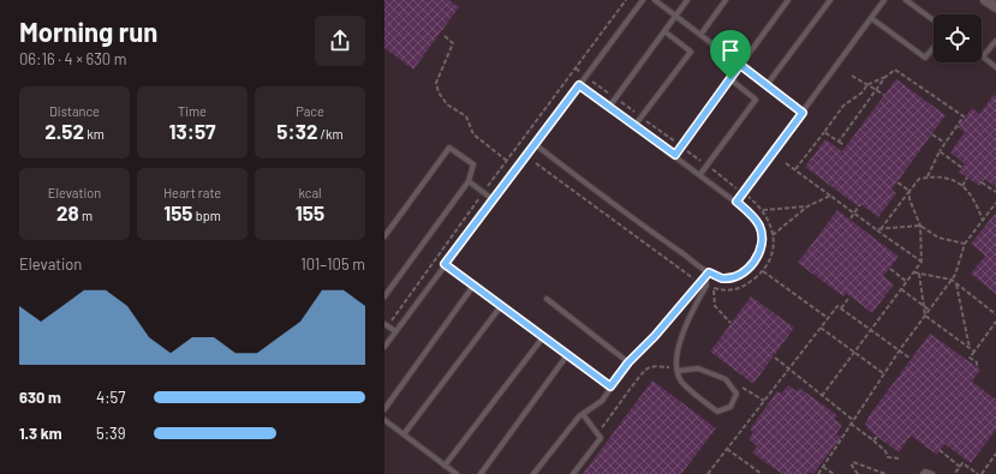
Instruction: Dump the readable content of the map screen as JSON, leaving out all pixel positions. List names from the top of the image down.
{
  "page": {
    "heading": ["Morning run", "06:16 · 4 × 630 m"],
    "stats": [
      ["Distance", "2.52 km"],
      ["Time", "13:57"],
      ["Pace", "5:32 /km"],
      ["Elevation", "28 m"],
      ["Heart rate", "155 bpm"],
      ["kcal", "155"]
    ],
    "chart": ["Elevation", "101–105 m"],
    "list": [
      {
        "name": "630 m",
        "note": "4:57"
      },
      {
        "name": "1.3 km",
        "note": "5:39"
      }
    ]
  }
}
